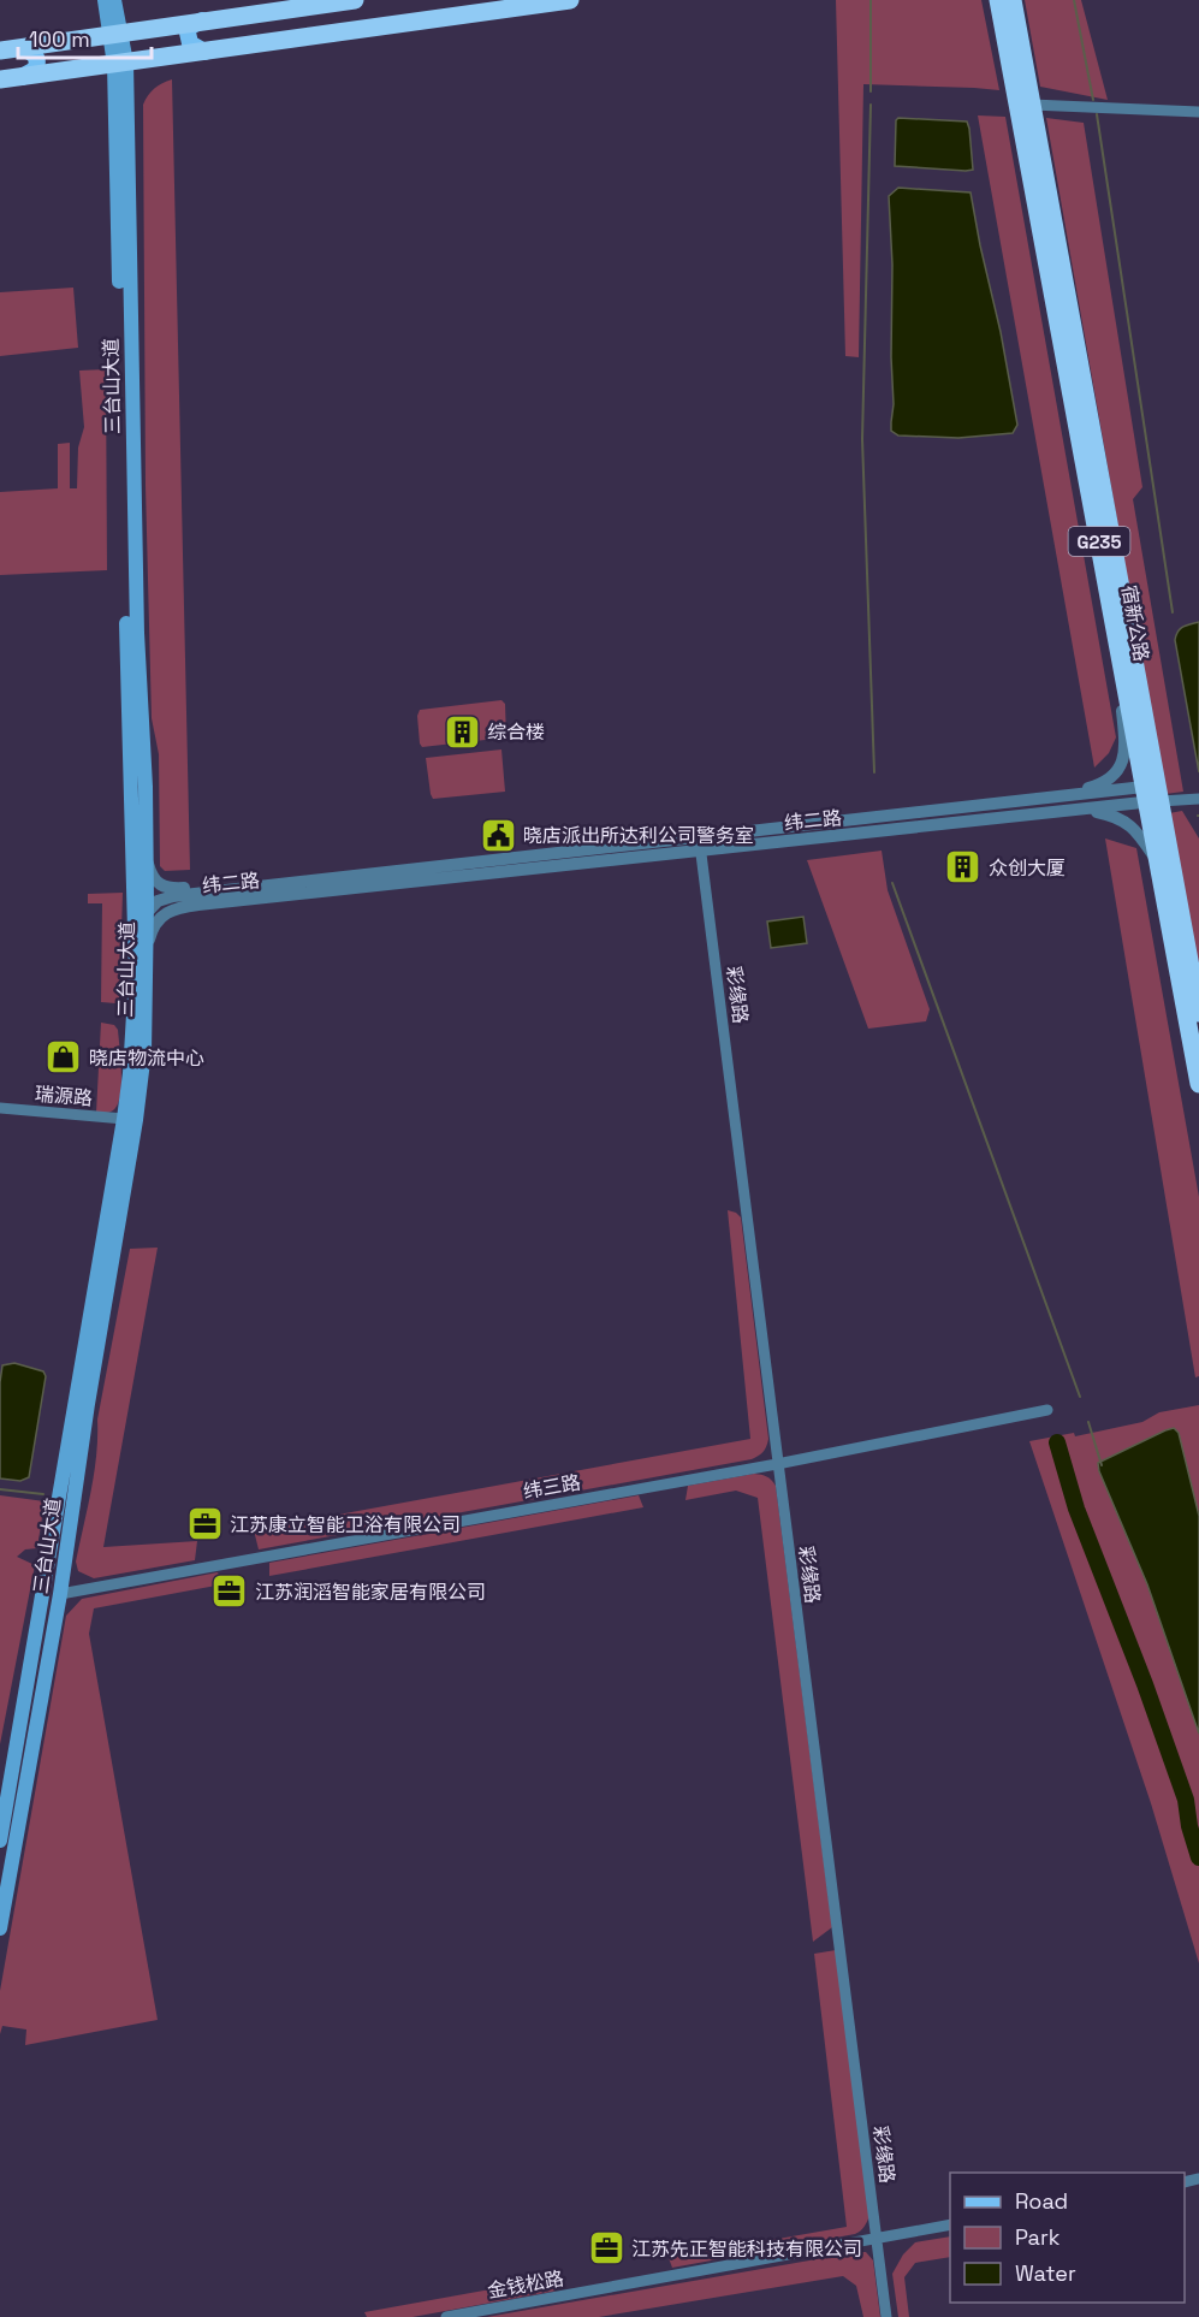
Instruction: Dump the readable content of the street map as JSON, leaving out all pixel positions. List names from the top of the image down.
{
  "streets": {
    "highway": ["G235", "宿新公路"],
    "main road": ["三台山大道"],
    "street": [
      "纬二路",
      "彩缘路",
      "瑞源路",
      "纬三路",
      "金钱松路"
    ]
  },
  "crossings": [
    ["三台山大道", "纬二路"],
    ["三台山大道", "瑞源路"],
    ["三台山大道", "纬三路"],
    ["宿新公路", "纬二路"],
    ["纬二路", "彩缘路"],
    ["彩缘路", "纬三路"],
    ["彩缘路", "金钱松路"]
  ],
  "places": {
    "building": ["综合楼", "众创大厦"],
    "public building": ["晓店派出所达利公司警务室"],
    "shop": ["晓店物流中心"],
    "office": ["江苏康立智能卫浴有限公司", "江苏润滔智能家居有限公司", "江苏先正智能科技有限公司"]
  },
  "legend": ["Road", "Park", "Water"],
  "scale_bar": "100 m"
}
